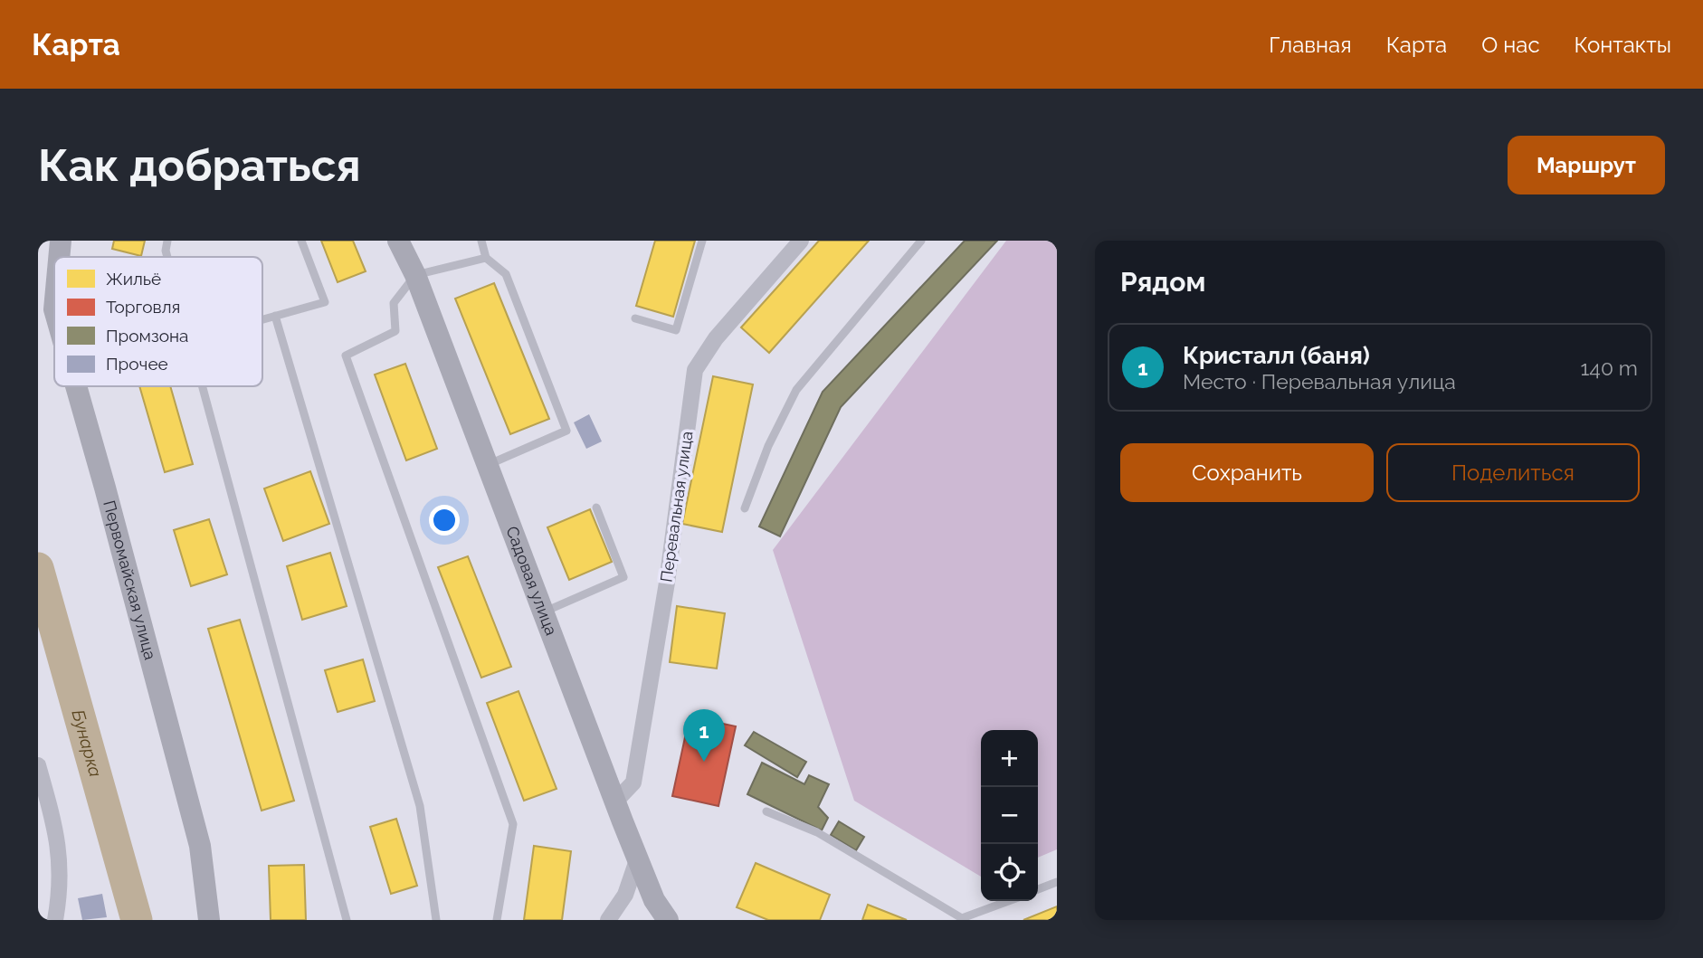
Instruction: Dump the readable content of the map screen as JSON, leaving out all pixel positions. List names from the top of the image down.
{
  "streets": {
    "street": ["Перевальная улица", "Первомайская улица", "Садовая улица"]
  },
  "crossings": [
    ["Перевальная улица", "Садовая улица"]
  ],
  "water": ["Бунарка"],
  "legend": [
    "Жильё",
    "Торговля",
    "Промзона",
    "Прочее"
  ],
  "page": {
    "header": "Карта",
    "nav": [
      "Главная",
      "Карта",
      "О нас",
      "Контакты"
    ],
    "buttons": [
      "Маршрут",
      ["Сохранить", "Поделиться"]
    ],
    "title": "Как добраться",
    "heading": "Рядом",
    "list": [
      {
        "mark": "1",
        "name": "Кристалл (баня)",
        "note": "Место · Перевальная улица",
        "value": "140 m"
      }
    ],
    "pins": "1",
    "map_buttons": ["+", "−"]
  }
}
